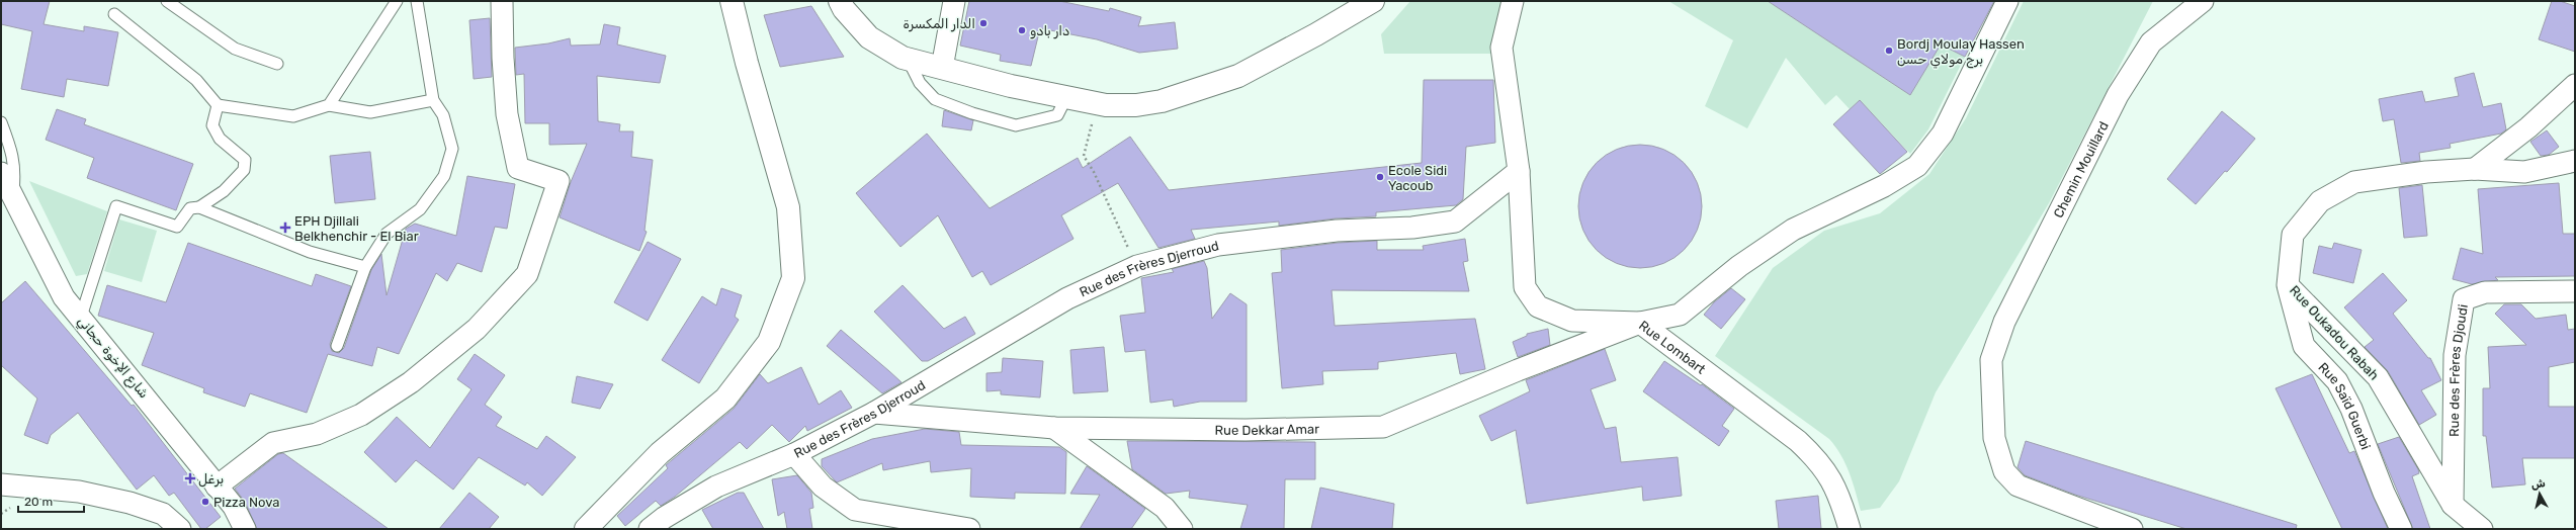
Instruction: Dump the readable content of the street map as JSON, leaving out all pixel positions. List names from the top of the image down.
{
  "streets": {
    "street": [
      "Chemin Mouillard",
      "Rue des Frères Djerroud",
      "Rue Oukadou Rabah",
      "Rue Lombart",
      "شارع الإخوة حجاني",
      "Rue des Frères Djoudi",
      "Rue Saïd Guerbi",
      "Rue Dekkar Amar"
    ]
  },
  "crossings": [
    ["Rue des Frères Djerroud", "Rue Lombart"],
    ["Rue des Frères Djerroud", "Rue Dekkar Amar"],
    ["Rue Oukadou Rabah", "Rue des Frères Djoudi"],
    ["Rue Oukadou Rabah", "Rue Saïd Guerbi"],
    ["Rue Lombart", "Rue Dekkar Amar"]
  ],
  "places": {
    "other": [
      "الدار المكسرة",
      "دار بادو",
      "Bordj Moulay Hassen برج مولاي حسن",
      "Ecole Sidi Yacoub",
      "Pizza Nova"
    ],
    "health": ["EPH Djillali Belkhenchir - El Biar", "برغل"]
  },
  "scale_bar": "20 m",
  "north": "top"
}
